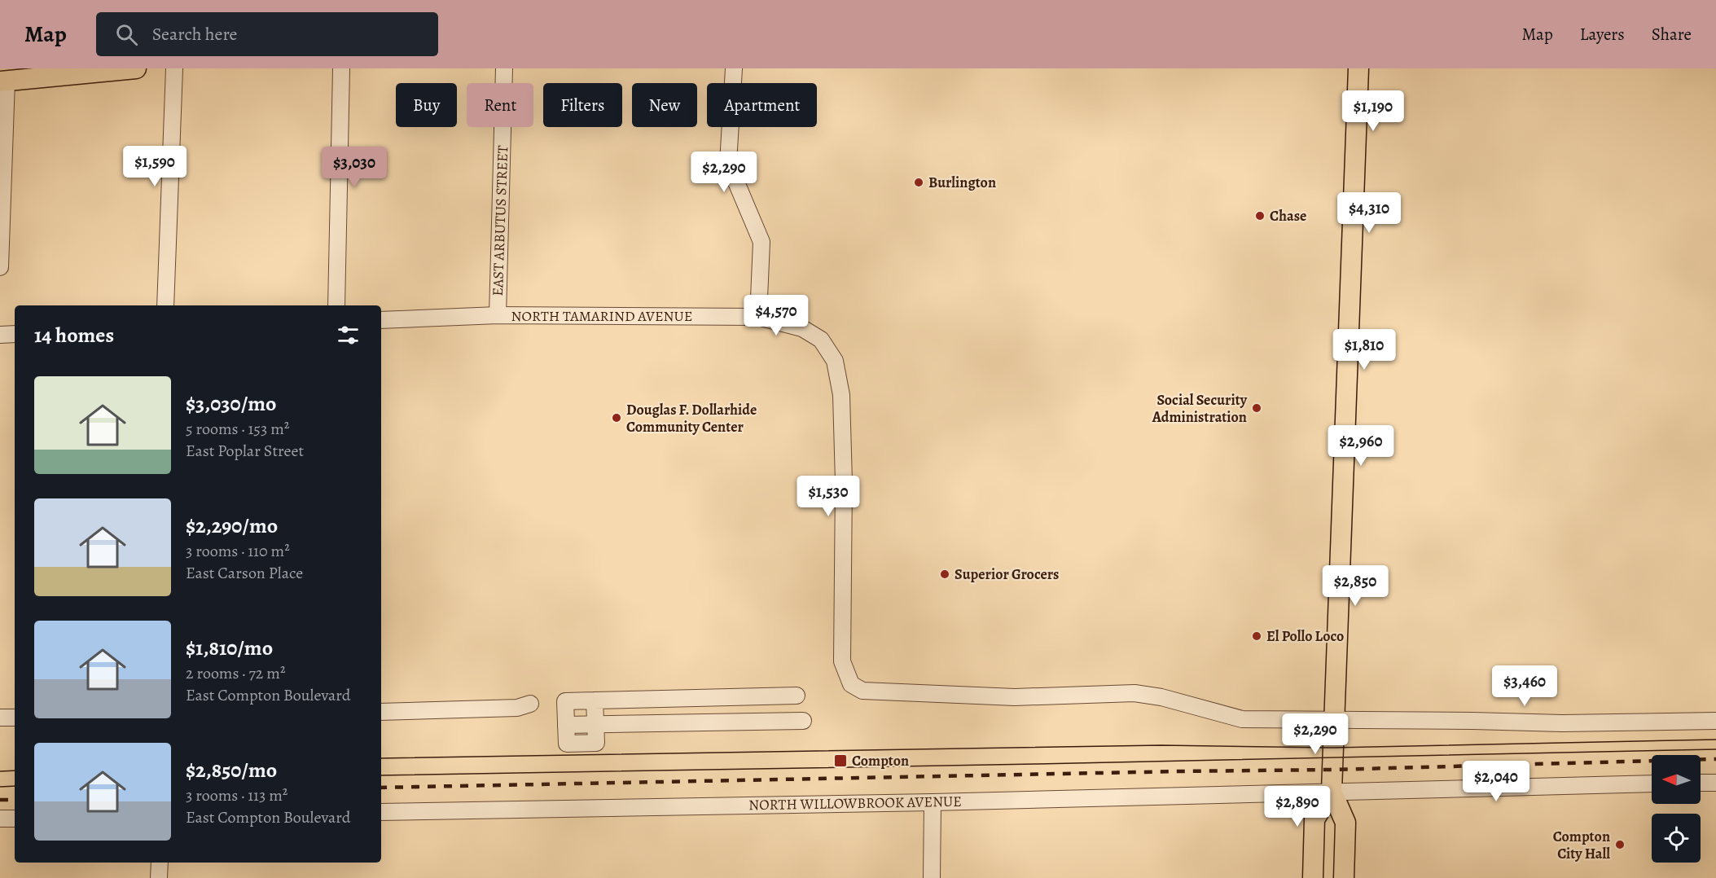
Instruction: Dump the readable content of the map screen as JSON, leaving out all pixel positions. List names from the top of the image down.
{
  "streets": {
    "street": ["EAST ARBUTUS STREET", "NORTH TAMARIND AVENUE", "NORTH WILLOWBROOK AVENUE"]
  },
  "crossings": [
    ["EAST ARBUTUS STREET", "NORTH TAMARIND AVENUE"]
  ],
  "places": {
    "other": [
      "Burlington",
      "Chase",
      "Social Security Administration",
      "Douglas F. Dollarhide Community Center",
      "Superior Grocers",
      "El Pollo Loco",
      "Compton City Hall"
    ],
    "transit": ["Compton"]
  },
  "north": "left",
  "page": {
    "header": "Map",
    "search": "Search here",
    "nav": ["Map", "Layers", "Share"],
    "chip": [
      "Buy",
      "Rent",
      "Filters",
      "New",
      "Apartment"
    ],
    "price": [
      "$1,190",
      "$1,590",
      "$3,030",
      "$2,290",
      "$4,310",
      "$4,570",
      "$1,810",
      "$2,960",
      "$1,530",
      "$2,850",
      "$3,460",
      "$2,290",
      "$2,040",
      "$2,890"
    ],
    "heading": "14 homes",
    "list": [
      {
        "name": "$3,030/mo",
        "note": "5 rooms · 153 m² · East Poplar Street"
      },
      {
        "name": "$2,290/mo",
        "note": "3 rooms · 110 m² · East Carson Place"
      },
      {
        "name": "$1,810/mo",
        "note": "2 rooms · 72 m² · East Compton Boulevard"
      },
      {
        "name": "$2,850/mo",
        "note": "3 rooms · 113 m² · East Compton Boulevard"
      }
    ]
  }
}
